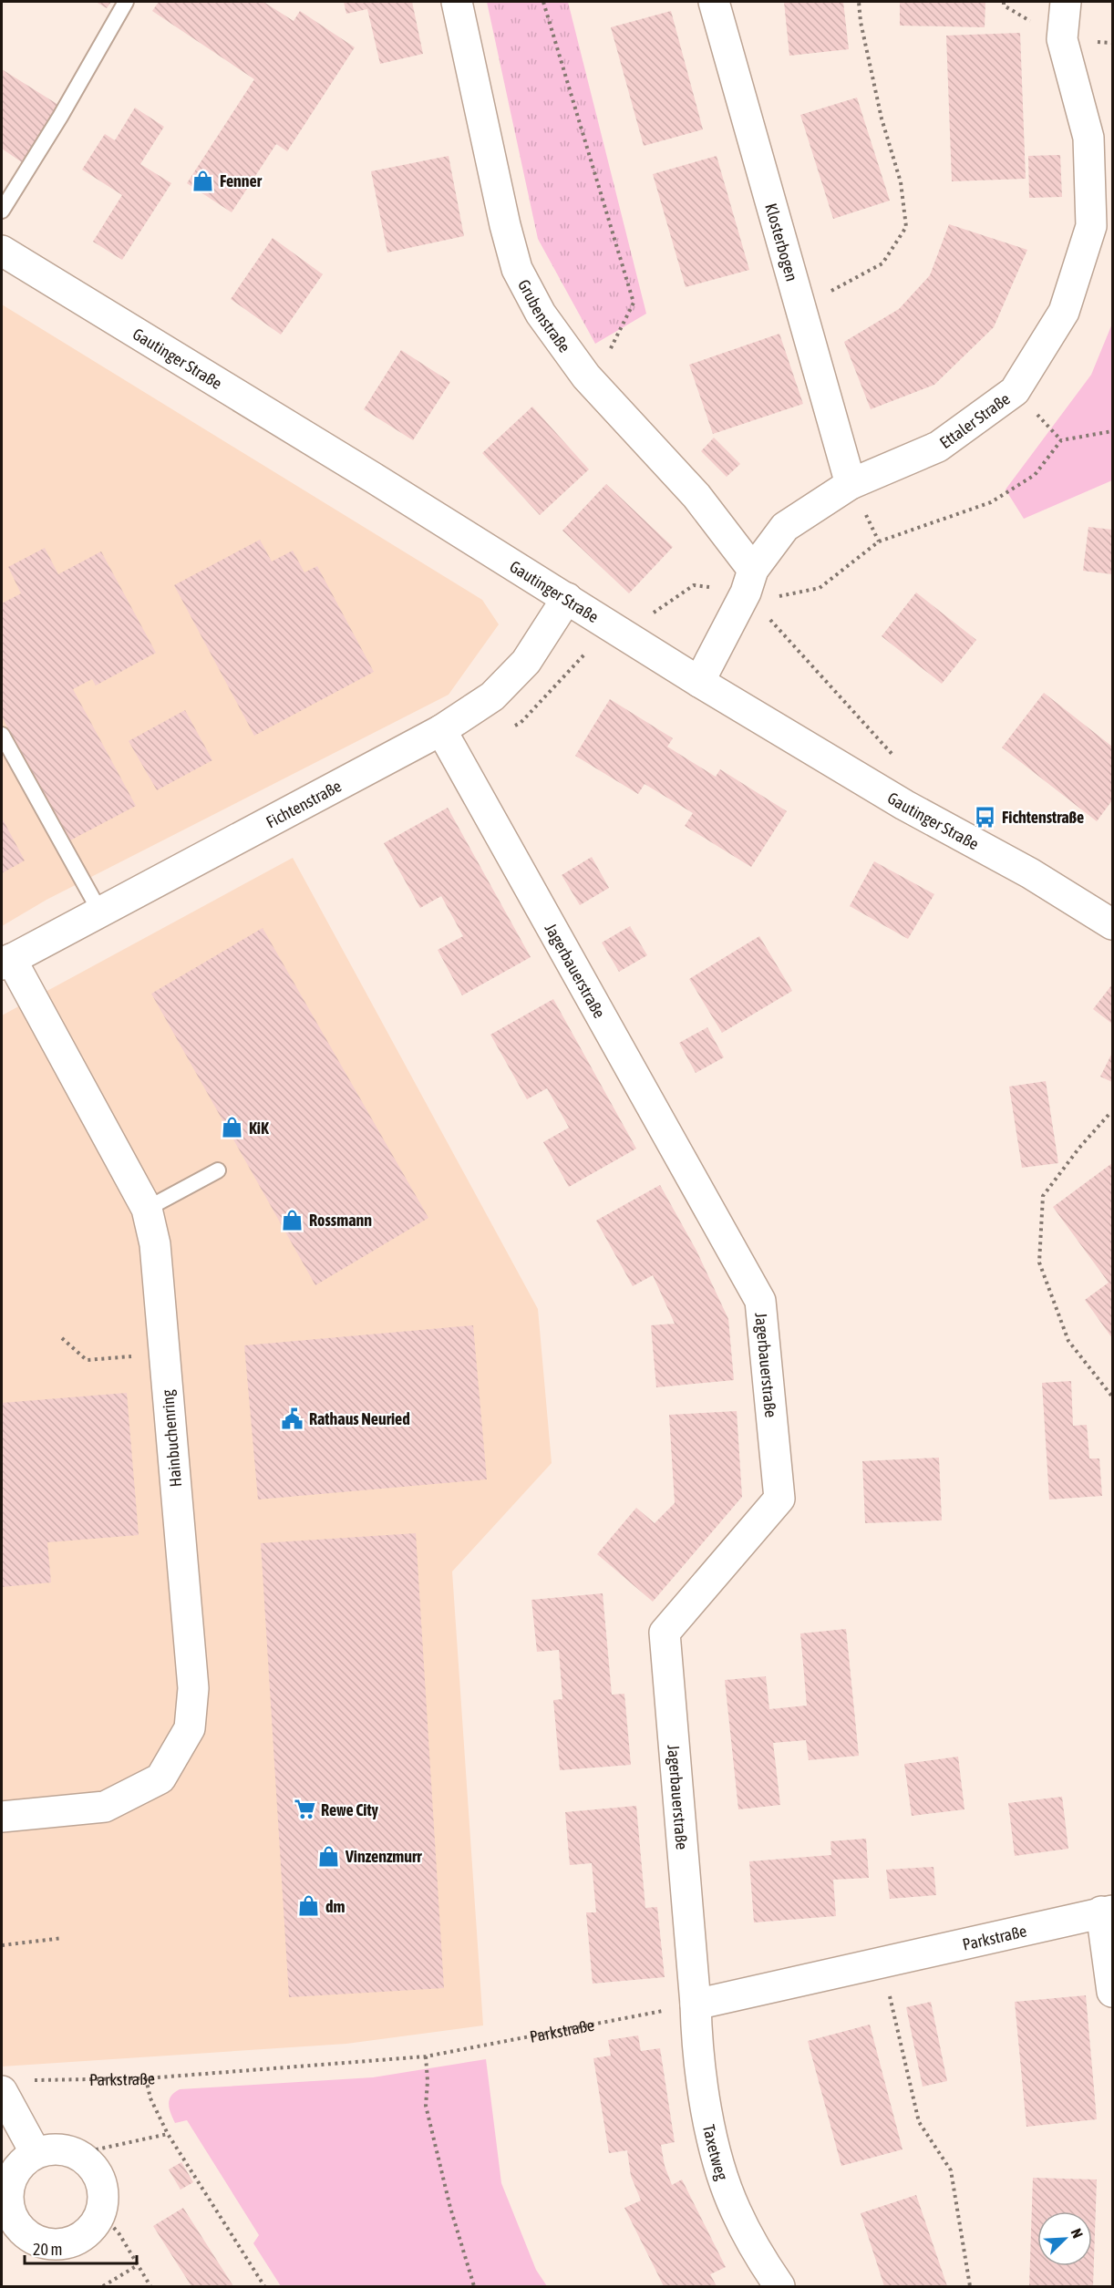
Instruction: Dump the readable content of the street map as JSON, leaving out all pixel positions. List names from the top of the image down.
{
  "streets": {
    "street": [
      "Klosterbogen",
      "Grubenstraße",
      "Gautinger Straße",
      "Ettaler Straße",
      "Fichtenstraße",
      "Jagerbauerstraße",
      "Hainbuchenring",
      "Parkstraße",
      "Taxetweg"
    ]
  },
  "crossings": [
    ["Klosterbogen", "Ettaler Straße"],
    ["Grubenstraße", "Ettaler Straße"],
    ["Gautinger Straße", "Ettaler Straße"],
    ["Gautinger Straße", "Fichtenstraße"],
    ["Fichtenstraße", "Jagerbauerstraße"],
    ["Fichtenstraße", "Hainbuchenring"],
    ["Jagerbauerstraße", "Parkstraße"],
    ["Jagerbauerstraße", "Taxetweg"],
    ["Parkstraße", "Taxetweg"]
  ],
  "places": {
    "shop": [
      "Fenner",
      "KiK",
      "Rossmann",
      "Vinzenzmurr",
      "dm"
    ],
    "bus stop": ["Fichtenstraße"],
    "public building": ["Rathaus Neuried"],
    "supermarket": ["Rewe City"]
  },
  "scale_bar": "20 m",
  "north": "top right"
}
